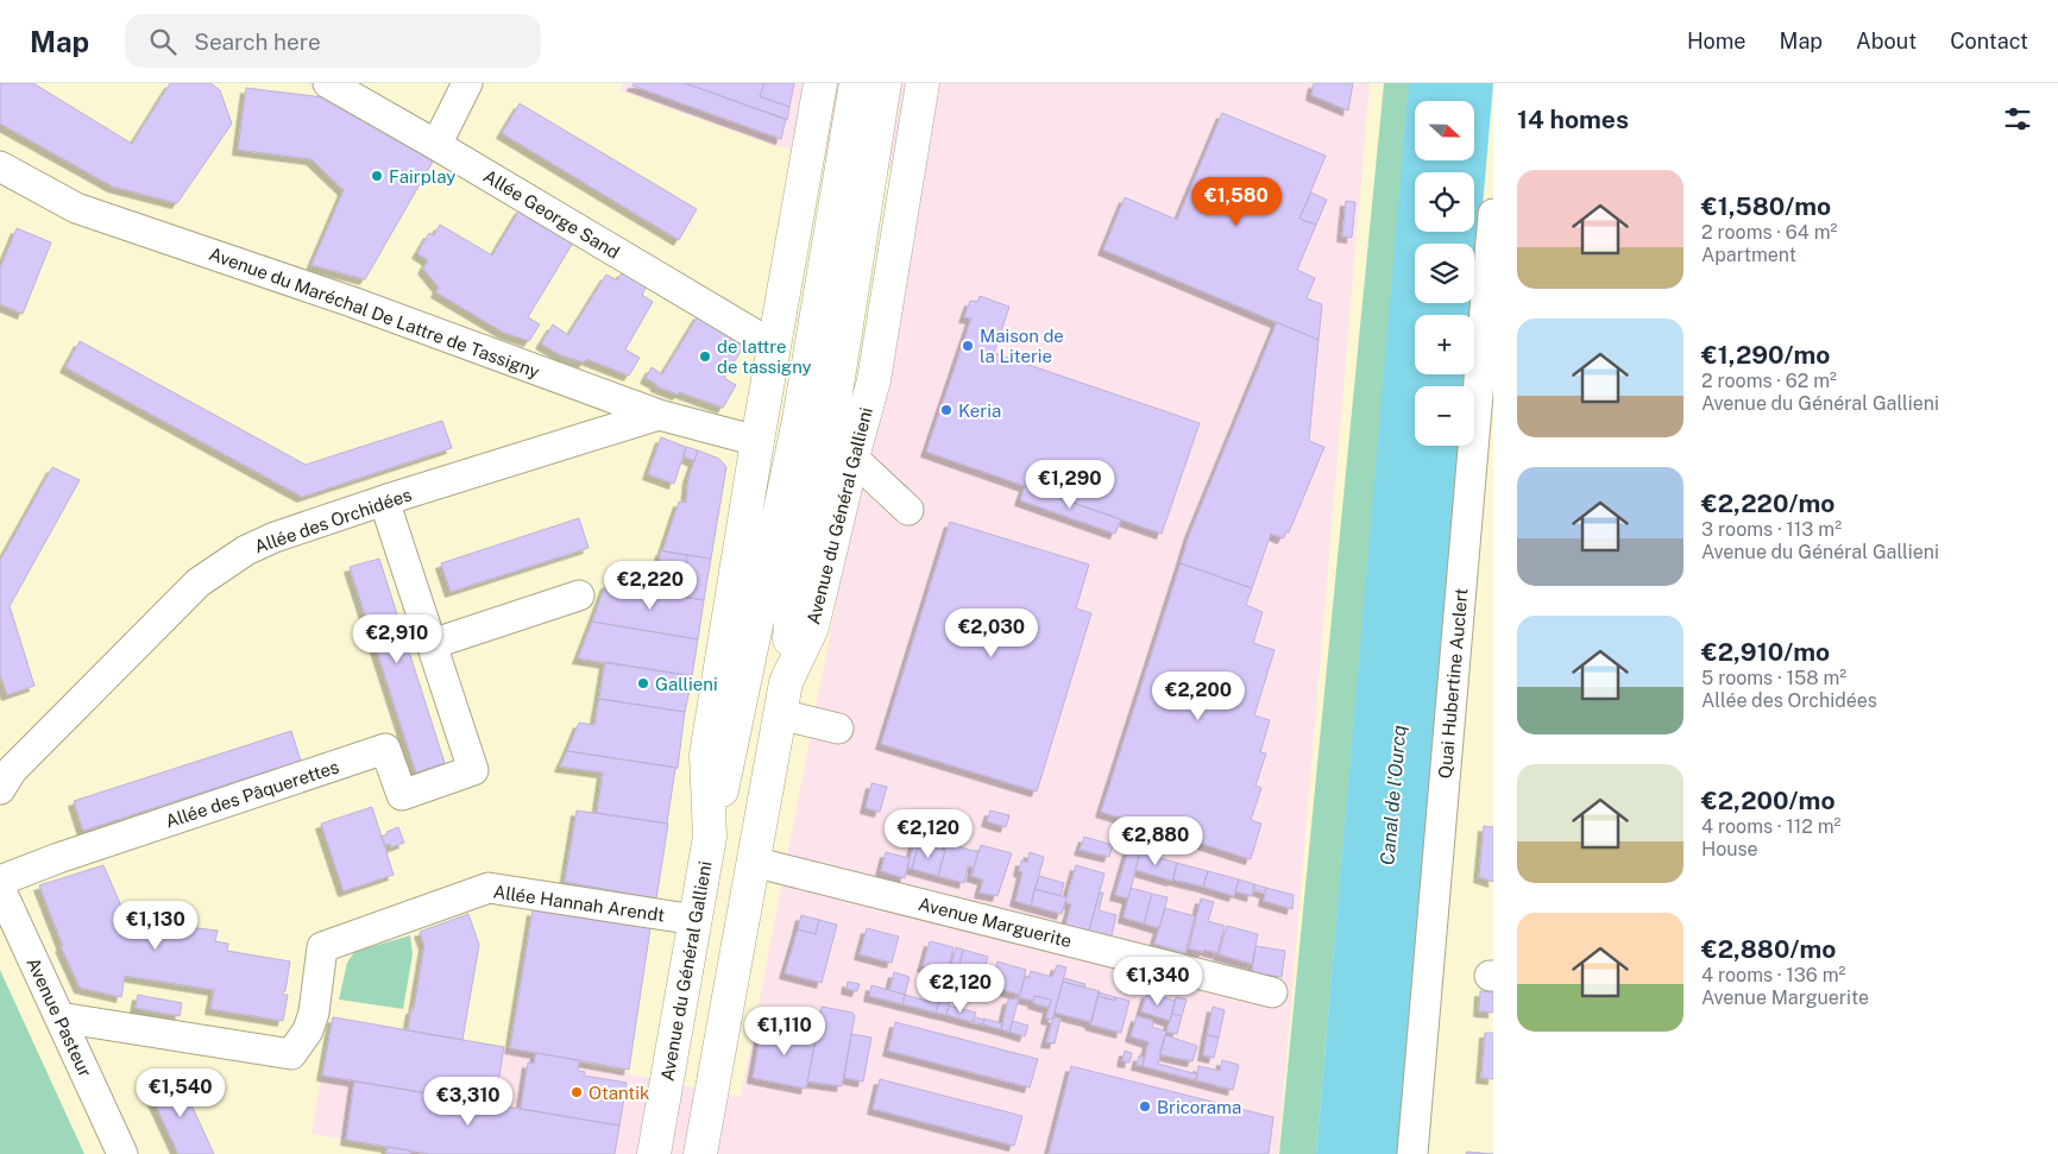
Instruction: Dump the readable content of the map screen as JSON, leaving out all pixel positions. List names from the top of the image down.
{
  "streets": {
    "main road": ["Avenue du Général Gallieni"],
    "street": [
      "Allée George Sand",
      "Avenue du Maréchal De Lattre de Tassigny",
      "Allée des Orchidées",
      "Quai Hubertine Auclert",
      "Allée des Pâquerettes",
      "Allée Hannah Arendt",
      "Avenue Marguerite",
      "Avenue Pasteur"
    ]
  },
  "crossings": [
    ["Allée George Sand", "Avenue du Général Gallieni"],
    ["Avenue du Maréchal De Lattre de Tassigny", "Avenue du Général Gallieni"],
    ["Avenue du Maréchal De Lattre de Tassigny", "Allée des Orchidées"],
    ["Avenue du Général Gallieni", "Allée Hannah Arendt"],
    ["Avenue du Général Gallieni", "Avenue Marguerite"],
    ["Allée des Pâquerettes", "Avenue Pasteur"],
    ["Allée Hannah Arendt", "Avenue Pasteur"]
  ],
  "water": ["Canal de l'Ourcq"],
  "places": [
    "Fairplay",
    "Maison de la Literie",
    "de lattre de tassigny",
    "Keria",
    "Gallieni",
    "Otantik",
    "Bricorama"
  ],
  "north": "right",
  "page": {
    "header": "Map",
    "search": "Search here",
    "nav": [
      "Home",
      "Map",
      "About",
      "Contact"
    ],
    "heading": "14 homes",
    "map_buttons": ["+", "−"],
    "list": [
      {
        "name": "€1,580/mo",
        "note": "2 rooms · 64 m² · Apartment"
      },
      {
        "name": "€1,290/mo",
        "note": "2 rooms · 62 m² · Avenue du Général Gallieni"
      },
      {
        "name": "€2,220/mo",
        "note": "3 rooms · 113 m² · Avenue du Général Gallieni"
      },
      {
        "name": "€2,910/mo",
        "note": "5 rooms · 158 m² · Allée des Orchidées"
      },
      {
        "name": "€2,200/mo",
        "note": "4 rooms · 112 m² · House"
      },
      {
        "name": "€2,880/mo",
        "note": "4 rooms · 136 m² · Avenue Marguerite"
      }
    ],
    "price": [
      "€1,580",
      "€1,290",
      "€2,220",
      "€2,030",
      "€2,910",
      "€2,200",
      "€2,120",
      "€2,880",
      "€1,130",
      "€1,340",
      "€2,120",
      "€1,110",
      "€1,540",
      "€3,310"
    ]
  }
}
